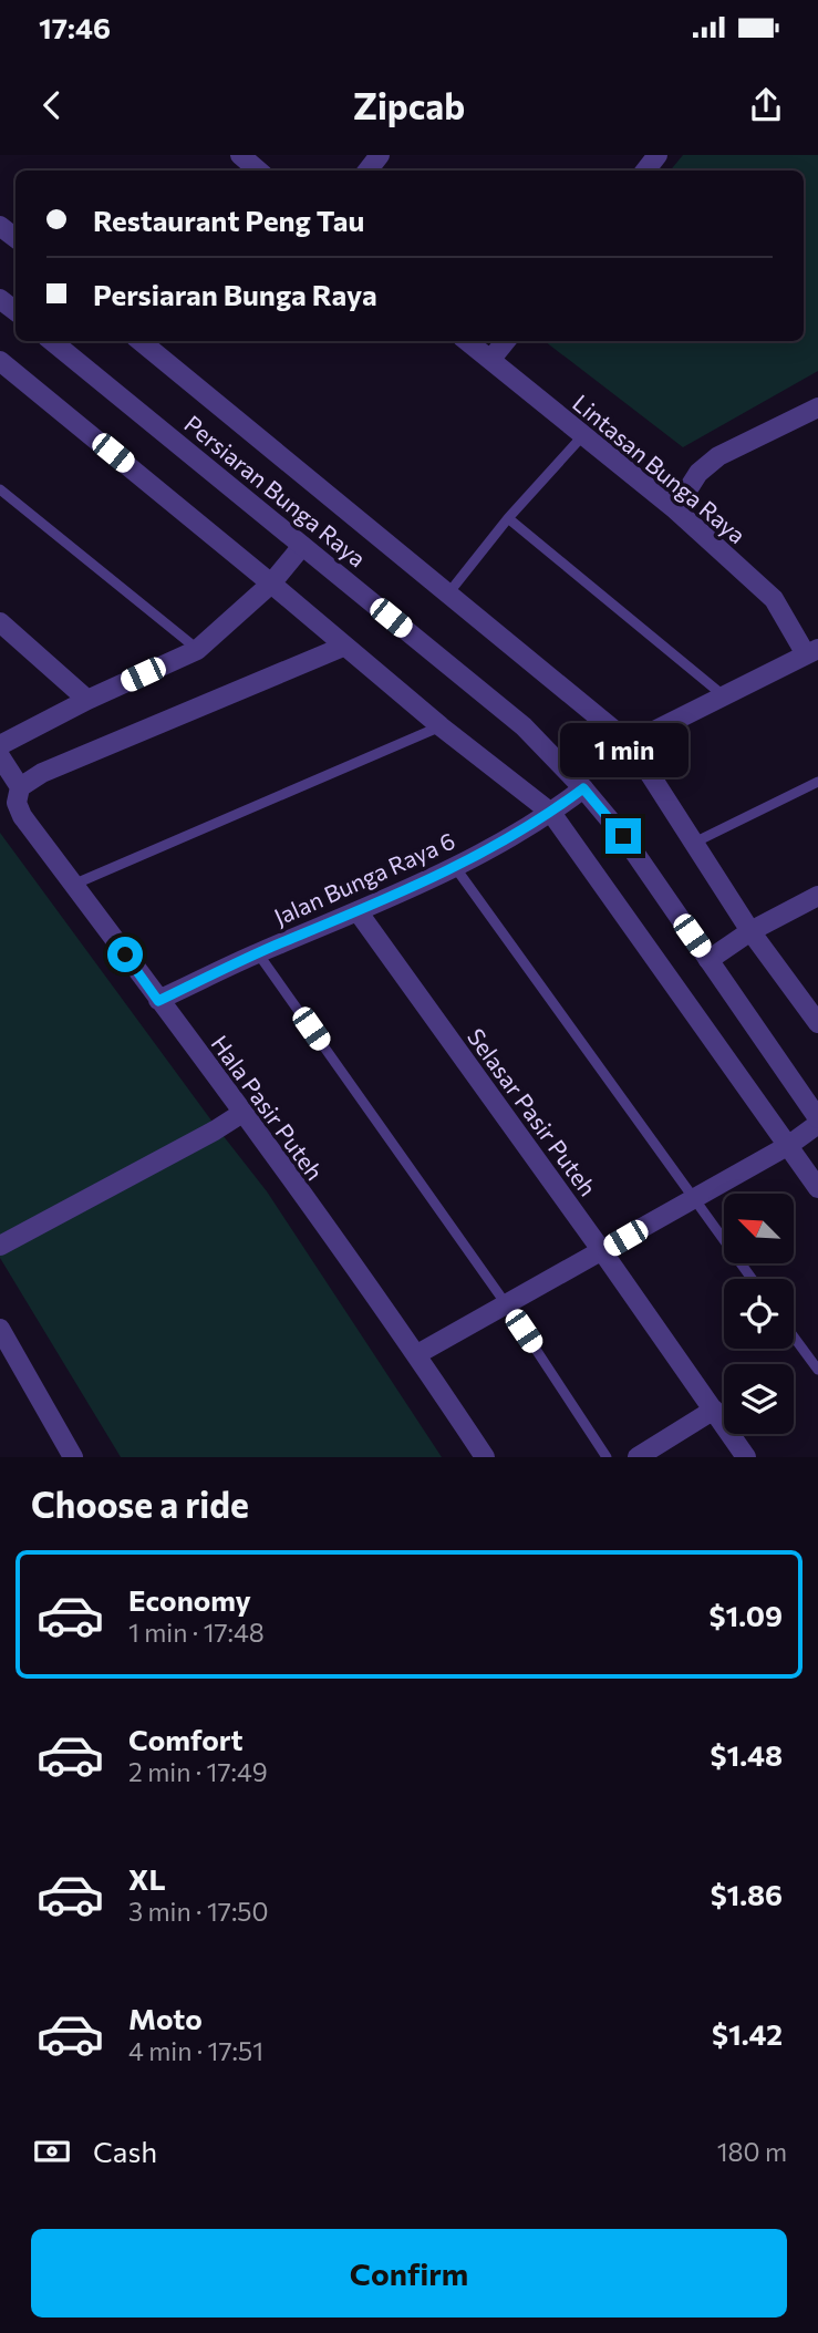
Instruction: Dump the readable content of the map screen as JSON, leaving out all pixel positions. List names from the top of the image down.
{
  "streets": {
    "street": [
      "Lintasan Bunga Raya",
      "Persiaran Bunga Raya",
      "Jalan Bunga Raya 6",
      "Hala Pasir Puteh",
      "Selasar Pasir Puteh"
    ]
  },
  "crossings": [
    ["Persiaran Bunga Raya", "Jalan Bunga Raya 6"],
    ["Jalan Bunga Raya 6", "Hala Pasir Puteh"],
    ["Jalan Bunga Raya 6", "Selasar Pasir Puteh"]
  ],
  "north": "top left",
  "page": {
    "status": "17:46",
    "header": "Zipcab",
    "banner": ["Restaurant Peng Tau", "Persiaran Bunga Raya"],
    "bubble": "1 min",
    "heading": "Choose a ride",
    "list": [
      {
        "name": "Economy",
        "note": "1 min · 17:48",
        "value": "$1.09"
      },
      {
        "name": "Comfort",
        "note": "2 min · 17:49",
        "value": "$1.48"
      },
      {
        "name": "XL",
        "note": "3 min · 17:50",
        "value": "$1.86"
      },
      {
        "name": "Moto",
        "note": "4 min · 17:51",
        "value": "$1.42"
      }
    ],
    "pay": ["Cash", "180 m"],
    "buttons": "Confirm"
  }
}
